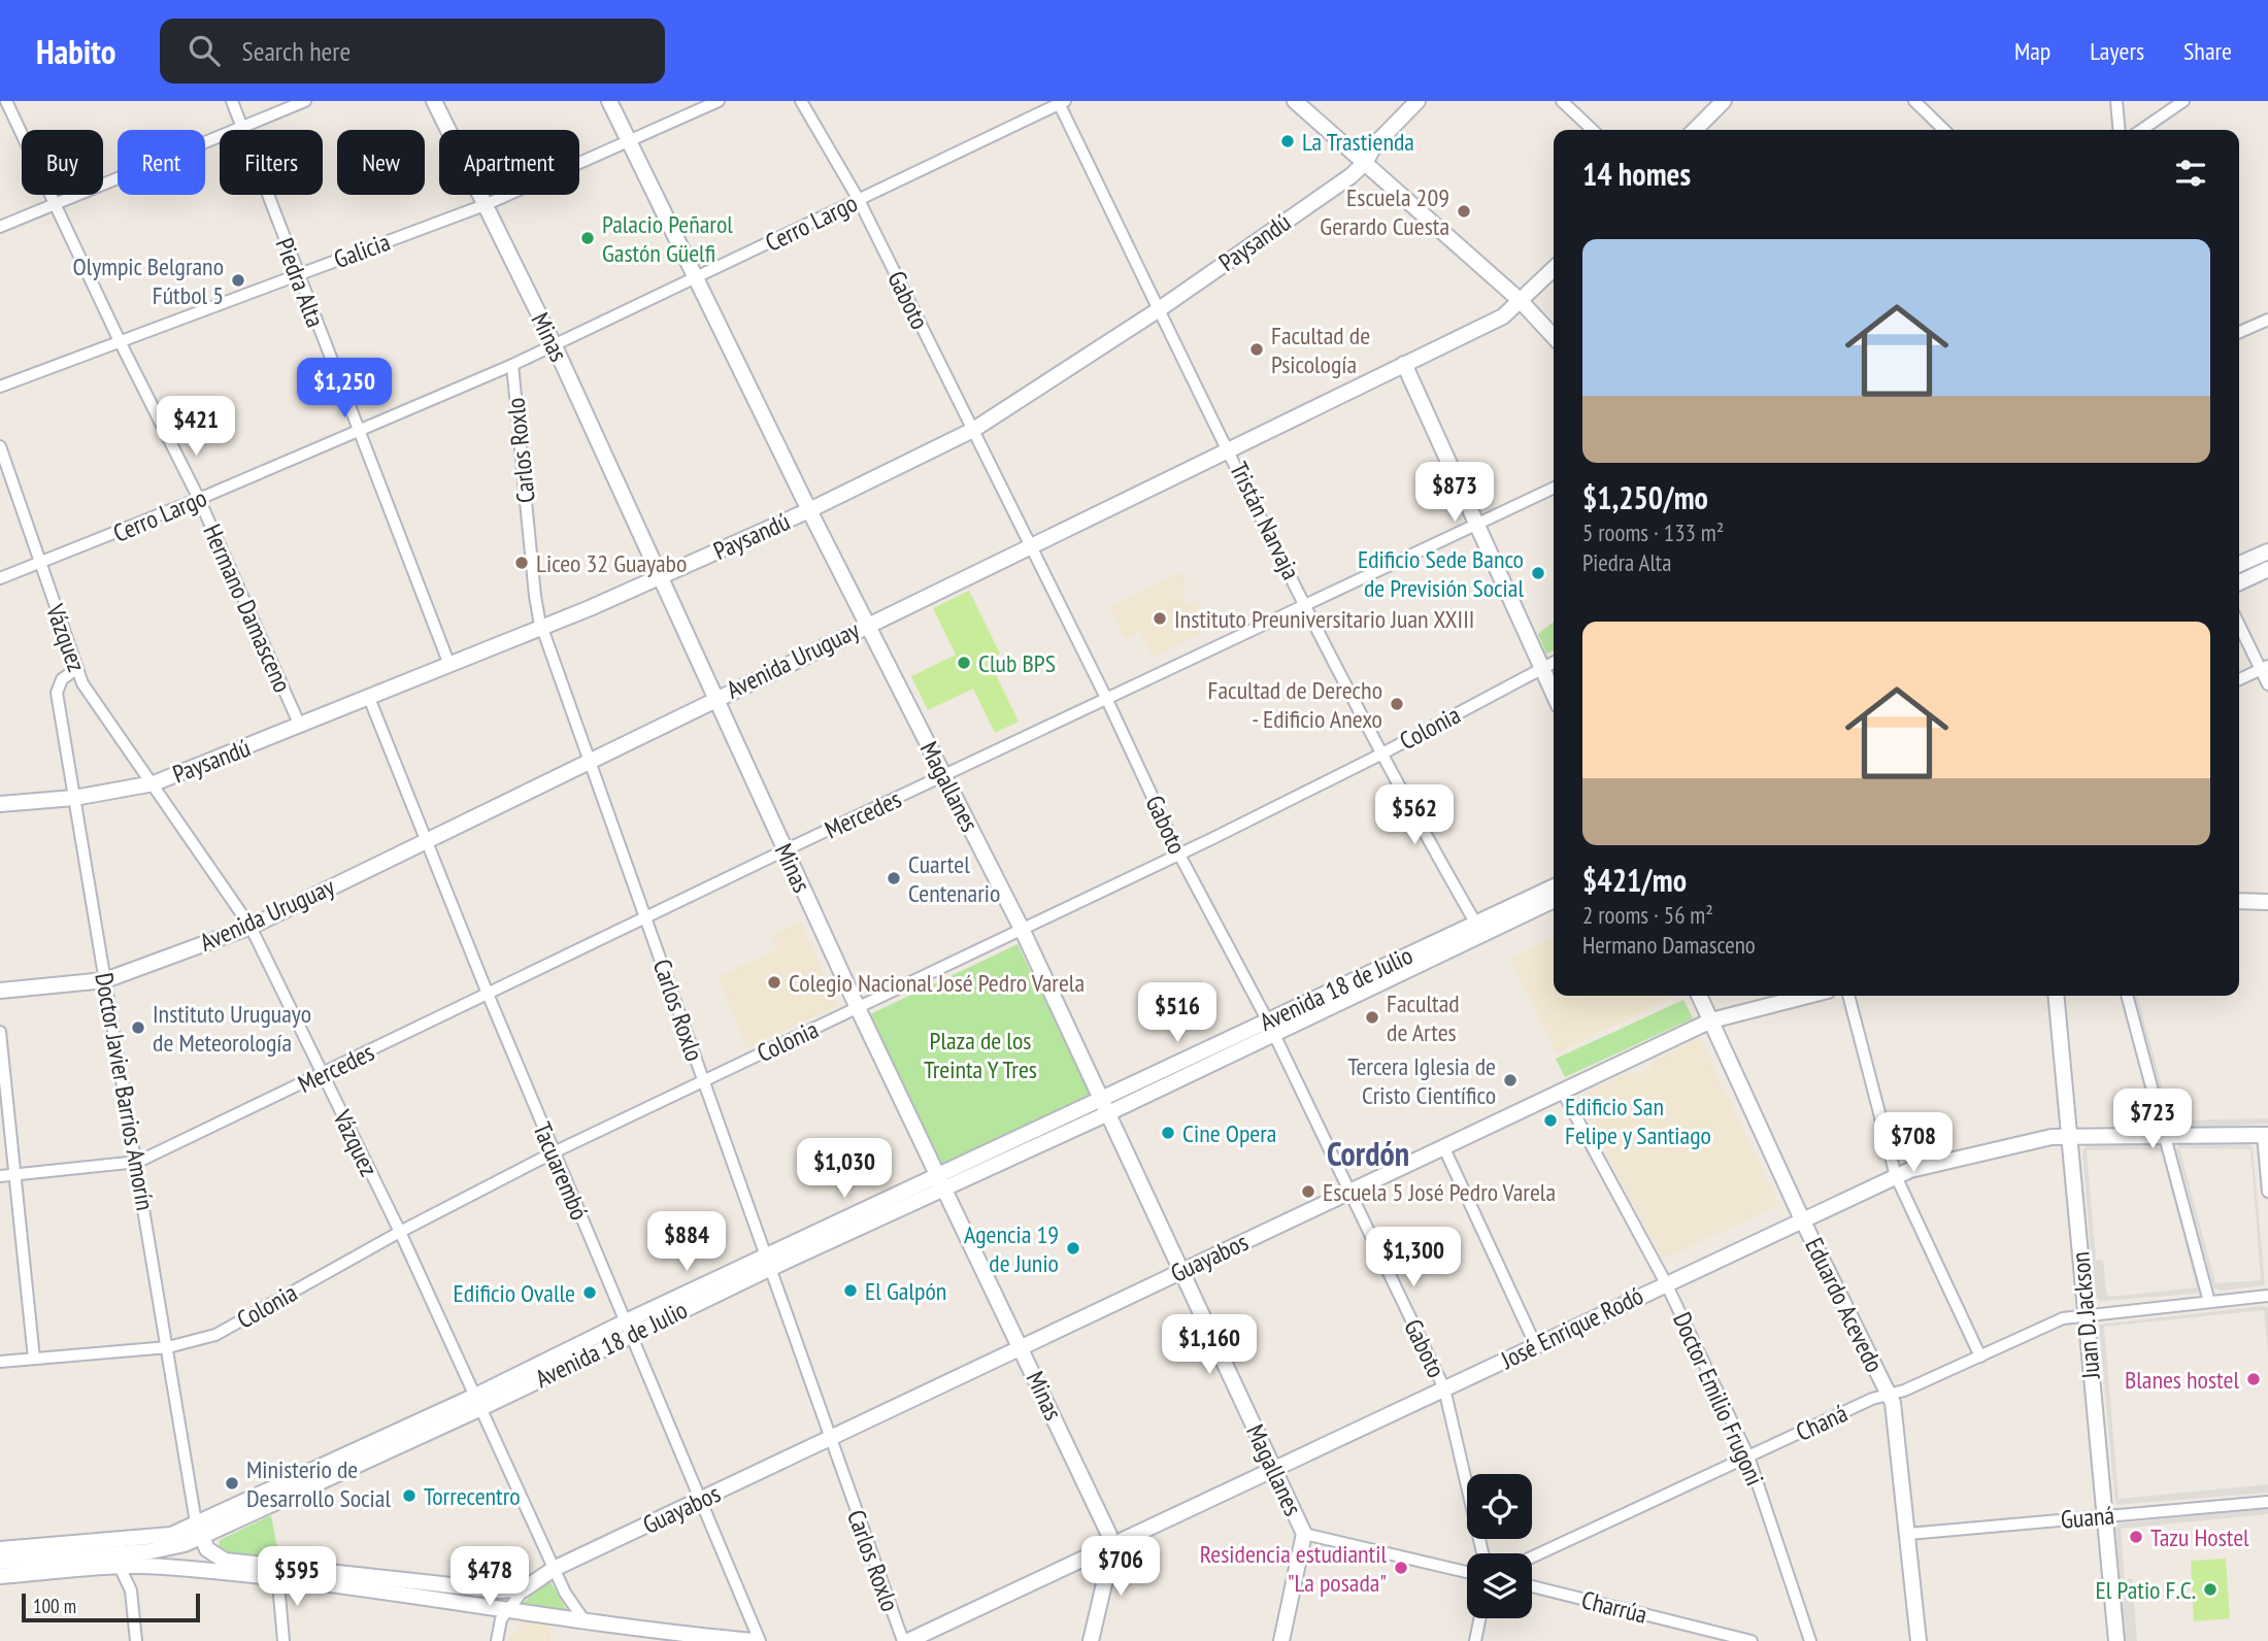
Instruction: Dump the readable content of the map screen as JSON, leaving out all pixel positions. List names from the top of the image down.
{
  "streets": {
    "street": [
      "Cerro Largo",
      "Paysandú",
      "Galicia",
      "Piedra Alta",
      "Gaboto",
      "Minas",
      "Carlos Roxlo",
      "Tristán Narvaja",
      "Hermano Damasceno",
      "Vázquez",
      "Avenida Uruguay",
      "Colonia",
      "Magallanes",
      "Mercedes",
      "Avenida 18 de Julio",
      "Doctor Javier Barrios Amorín",
      "Tacuarembó",
      "Guayabos",
      "Eduardo Acevedo",
      "Juan D. Jackson",
      "José Enrique Rodó",
      "Doctor Emilio Frugoni",
      "Chaná",
      "Guaná",
      "Charrúa"
    ]
  },
  "crossings": [
    ["Cerro Largo", "Piedra Alta"],
    ["Cerro Largo", "Gaboto"],
    ["Cerro Largo", "Minas"],
    ["Cerro Largo", "Carlos Roxlo"],
    ["Cerro Largo", "Tristán Narvaja"],
    ["Cerro Largo", "Hermano Damasceno"],
    ["Cerro Largo", "Vázquez"],
    ["Cerro Largo", "Magallanes"],
    ["Paysandú", "Piedra Alta"],
    ["Paysandú", "Gaboto"],
    ["Paysandú", "Minas"],
    ["Paysandú", "Carlos Roxlo"],
    ["Paysandú", "Tristán Narvaja"],
    ["Paysandú", "Hermano Damasceno"],
    ["Paysandú", "Vázquez"],
    ["Paysandú", "Magallanes"],
    ["Paysandú", "Doctor Javier Barrios Amorín"],
    ["Paysandú", "Tacuarembó"],
    ["Galicia", "Piedra Alta"],
    ["Galicia", "Minas"],
    ["Galicia", "Hermano Damasceno"],
    ["Galicia", "Magallanes"],
    ["Gaboto", "Avenida Uruguay"],
    ["Gaboto", "Colonia"],
    ["Gaboto", "Mercedes"],
    ["Gaboto", "Avenida 18 de Julio"],
    ["Gaboto", "Guayabos"],
    ["Gaboto", "José Enrique Rodó"],
    ["Minas", "Avenida Uruguay"],
    ["Minas", "Colonia"],
    ["Minas", "Mercedes"],
    ["Minas", "Avenida 18 de Julio"],
    ["Minas", "Guayabos"],
    ["Minas", "José Enrique Rodó"],
    ["Carlos Roxlo", "Avenida Uruguay"],
    ["Carlos Roxlo", "Colonia"],
    ["Carlos Roxlo", "Mercedes"],
    ["Carlos Roxlo", "Avenida 18 de Julio"],
    ["Carlos Roxlo", "Guayabos"],
    ["Carlos Roxlo", "José Enrique Rodó"],
    ["Tristán Narvaja", "Avenida Uruguay"],
    ["Tristán Narvaja", "Colonia"],
    ["Tristán Narvaja", "Mercedes"],
    ["Tristán Narvaja", "Avenida 18 de Julio"],
    ["Vázquez", "Avenida Uruguay"],
    ["Vázquez", "Colonia"],
    ["Vázquez", "Mercedes"],
    ["Vázquez", "Avenida 18 de Julio"],
    ["Vázquez", "Doctor Javier Barrios Amorín"],
    ["Vázquez", "Guayabos"],
    ["Avenida Uruguay", "Magallanes"],
    ["Avenida Uruguay", "Doctor Javier Barrios Amorín"],
    ["Avenida Uruguay", "Tacuarembó"],
    ["Colonia", "Magallanes"],
    ["Colonia", "Doctor Javier Barrios Amorín"],
    ["Colonia", "Tacuarembó"],
    ["Magallanes", "Mercedes"],
    ["Magallanes", "Avenida 18 de Julio"],
    ["Magallanes", "Guayabos"],
    ["Magallanes", "José Enrique Rodó"],
    ["Mercedes", "Doctor Javier Barrios Amorín"],
    ["Mercedes", "Tacuarembó"],
    ["Avenida 18 de Julio", "Doctor Javier Barrios Amorín"],
    ["Avenida 18 de Julio", "Tacuarembó"],
    ["Tacuarembó", "Guayabos"],
    ["Guayabos", "Eduardo Acevedo"],
    ["Guayabos", "Doctor Emilio Frugoni"],
    ["Eduardo Acevedo", "José Enrique Rodó"],
    ["Eduardo Acevedo", "Chaná"],
    ["Eduardo Acevedo", "Guaná"],
    ["Juan D. Jackson", "José Enrique Rodó"],
    ["Juan D. Jackson", "Chaná"],
    ["Juan D. Jackson", "Guaná"],
    ["José Enrique Rodó", "Doctor Emilio Frugoni"],
    ["Doctor Emilio Frugoni", "Chaná"]
  ],
  "districts": ["Cordón"],
  "parks": ["Plaza de los Treinta Y Tres"],
  "places": [
    "La Trastienda",
    "Escuela 209 Gerardo Cuesta",
    "Palacio Peñarol Gastón Güelfi",
    "Olympic Belgrano Fútbol 5",
    "Facultad de Psicología",
    "Liceo 32 Guayabo",
    "Edificio Sede Banco de Previsión Social",
    "Instituto Preuniversitario Juan XXIII",
    "Club BPS",
    "Facultad de Derecho - Edificio Anexo",
    "Cuartel Centenario",
    "Colegio Nacional José Pedro Varela",
    "Facultad de Artes",
    "Instituto Uruguayo de Meteorología",
    "Tercera Iglesia de Cristo Científico",
    "Edificio San Felipe y Santiago",
    "Cine Opera",
    "Escuela 5 José Pedro Varela",
    "Agencia 19 de Junio",
    "El Galpón",
    "Edificio Ovalle",
    "Blanes hostel",
    "Ministerio de Desarrollo Social",
    "Torrecentro",
    "Tazu Hostel",
    "Residencia estudiantil \"La posada\"",
    "El Patio F.C."
  ],
  "scale_bar": "100 m",
  "page": {
    "header": "Habito",
    "search": "Search here",
    "nav": ["Map", "Layers", "Share"],
    "chip": [
      "Buy",
      "Rent",
      "Filters",
      "New",
      "Apartment"
    ],
    "heading": "14 homes",
    "list": [
      {
        "name": "$1,250/mo",
        "note": "5 rooms · 133 m² · Piedra Alta"
      },
      {
        "name": "$421/mo",
        "note": "2 rooms · 56 m² · Hermano Damasceno"
      }
    ],
    "price": [
      "$1,250",
      "$421",
      "$873",
      "$562",
      "$516",
      "$723",
      "$708",
      "$1,030",
      "$884",
      "$1,300",
      "$1,160",
      "$706",
      "$595",
      "$478"
    ],
    "scale": "100 m"
  }
}
